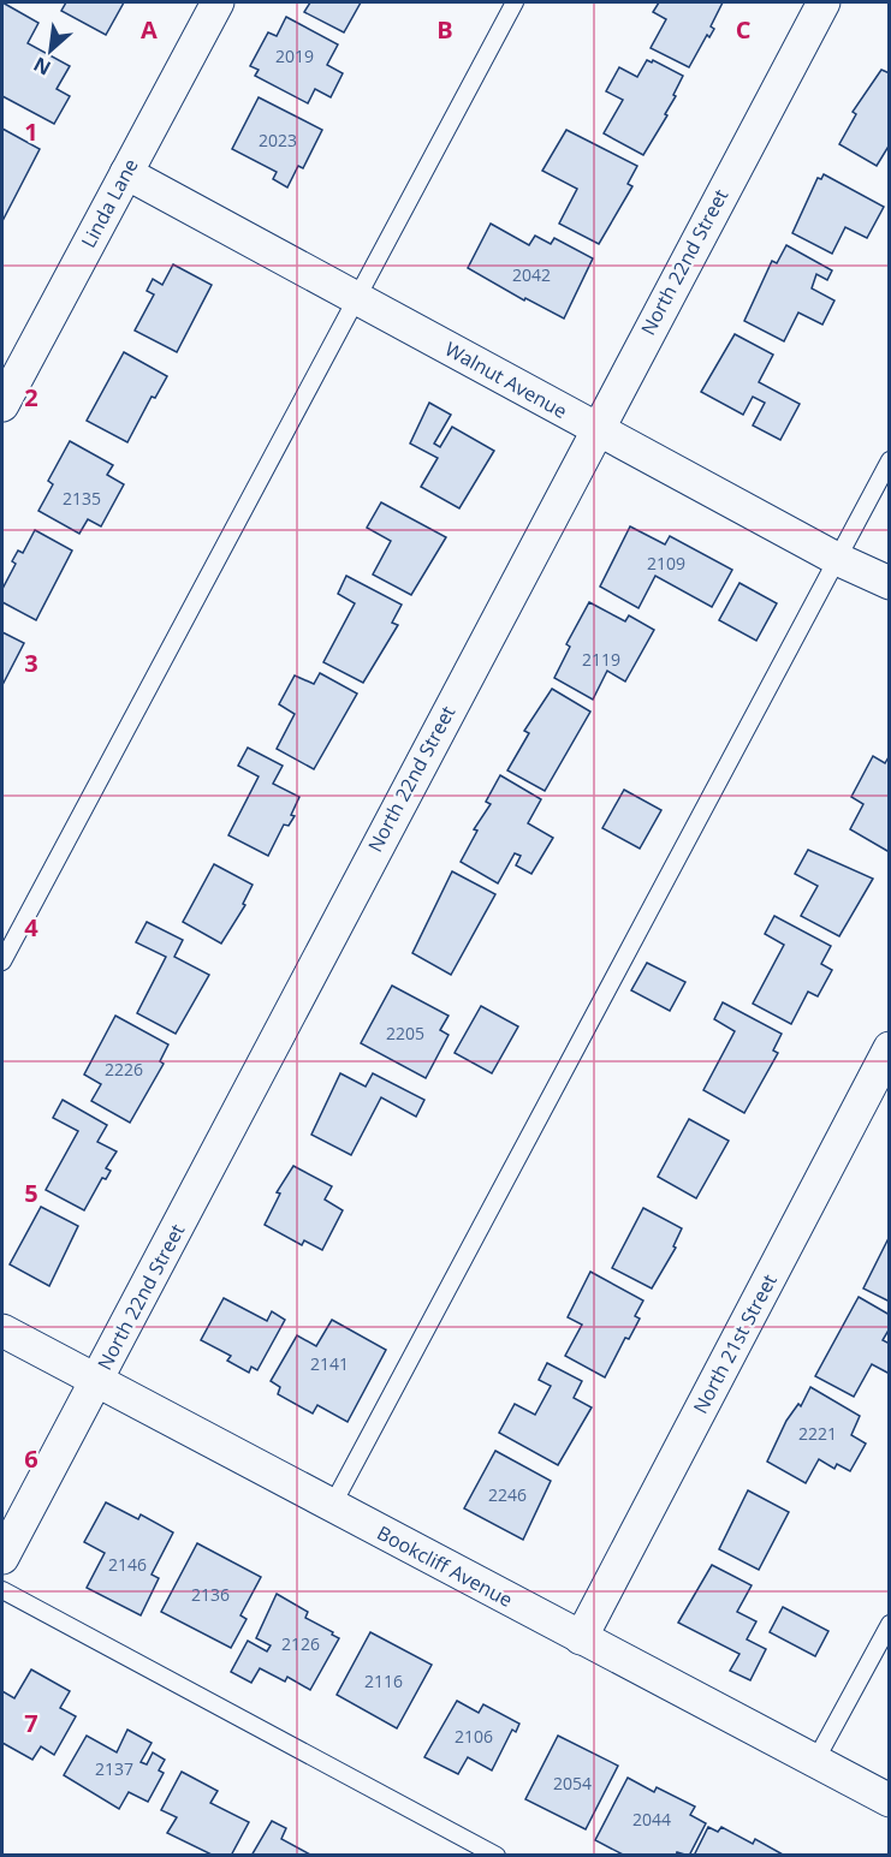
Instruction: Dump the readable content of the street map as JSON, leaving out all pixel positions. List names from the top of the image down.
{
  "streets": {
    "street": [
      "Linda Lane",
      "North 22nd Street",
      "Walnut Avenue",
      "North 21st Street",
      "Bookcliff Avenue"
    ]
  },
  "crossings": [
    ["Linda Lane", "Walnut Avenue"],
    ["North 22nd Street", "Walnut Avenue"],
    ["North 22nd Street", "Bookcliff Avenue"],
    ["North 21st Street", "Bookcliff Avenue"]
  ],
  "house_numbers": [
    "2019",
    "2023",
    "2042",
    "2135",
    "2109",
    "2119",
    "2205",
    "2226",
    "2141",
    "2221",
    "2246",
    "2146",
    "2136",
    "2126",
    "2116",
    "2106",
    "2137",
    "2054",
    "2044"
  ],
  "north": "bottom left",
  "grid": {
    "columns": ["A", "B", "C"],
    "rows": [
      "1",
      "2",
      "3",
      "4",
      "5",
      "6",
      "7"
    ]
  }
}
